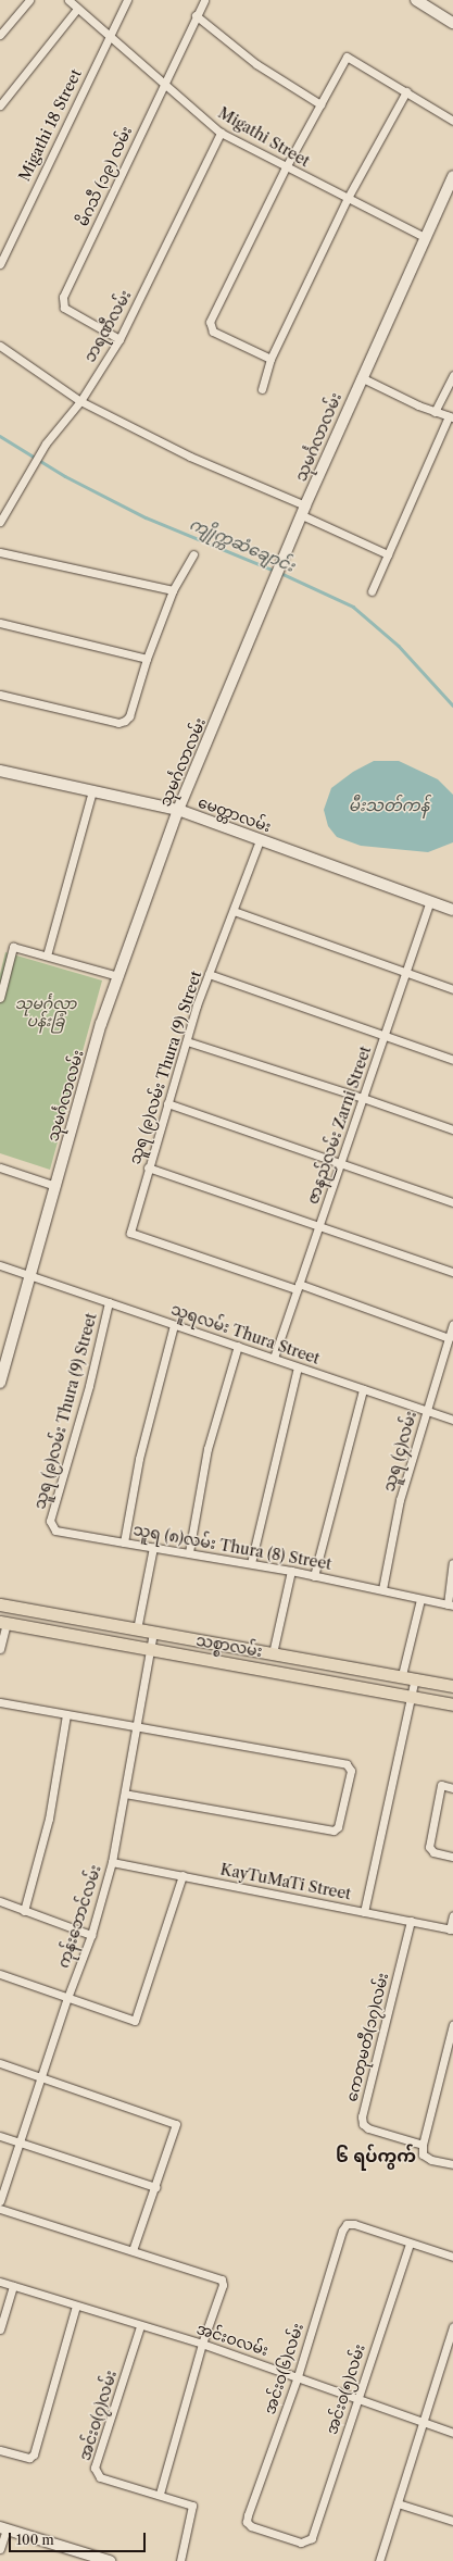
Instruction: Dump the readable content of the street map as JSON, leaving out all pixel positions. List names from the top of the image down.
{
  "streets": {
    "main road": ["သုမင်္ဂလာလမ်း", "မေတ္တာလမ်း", "သစ္စာလမ်း"],
    "street": [
      "Migathi 18 Street",
      "Migathi Street",
      "မိဂသီ (၁၉) လမ်း",
      "ဘရဏီလမ်း",
      "သူရ (၉)လမ်း Thura (9) Street",
      "ဇာနည်လမ်း Zarni Street",
      "သူရလမ်း Thura Street",
      "သူရ (၄)လမ်း",
      "သူရ (၈)လမ်း Thura (8) Street",
      "KayTuMaTi Street",
      "ကုန်းဘောင်လမ်း",
      "ကေတုမတီ(၁၇)လမ်း",
      "အင်းဝလမ်း",
      "အင်းဝ(၆)လမ်း",
      "အင်းဝ(၅)လမ်း",
      "အင်းဝ(၇)လမ်း"
    ]
  },
  "crossings": [
    ["Migathi 18 Street", "Migathi Street"],
    ["Migathi Street", "မိဂသီ (၁၉) လမ်း"],
    ["Migathi Street", "ဘရဏီလမ်း"],
    ["Migathi Street", "သုမင်္ဂလာလမ်း"],
    ["မိဂသီ (၁၉) လမ်း", "ဘရဏီလမ်း"],
    ["သုမင်္ဂလာလမ်း", "မေတ္တာလမ်း"],
    ["သုမင်္ဂလာလမ်း", "သူရလမ်း Thura Street"],
    ["မေတ္တာလမ်း", "သူရ (၉)လမ်း Thura (9) Street"],
    ["မေတ္တာလမ်း", "ဇာနည်လမ်း Zarni Street"],
    ["သူရ (၉)လမ်း Thura (9) Street", "ဇာနည်လမ်း Zarni Street"],
    ["သူရ (၉)လမ်း Thura (9) Street", "သူရလမ်း Thura Street"],
    ["သူရ (၉)လမ်း Thura (9) Street", "သူရ (၈)လမ်း Thura (8) Street"],
    ["ဇာနည်လမ်း Zarni Street", "သူရလမ်း Thura Street"],
    ["သူရလမ်း Thura Street", "သူရ (၄)လမ်း"],
    ["သူရလမ်း Thura Street", "သူရ (၈)လမ်း Thura (8) Street"],
    ["သူရ (၄)လမ်း", "သူရ (၈)လမ်း Thura (8) Street"],
    ["သစ္စာလမ်း", "ကုန်းဘောင်လမ်း"],
    ["KayTuMaTi Street", "ကုန်းဘောင်လမ်း"],
    ["KayTuMaTi Street", "ကေတုမတီ(၁၇)လမ်း"],
    ["အင်းဝလမ်း", "အင်းဝ(၆)လမ်း"],
    ["အင်းဝလမ်း", "အင်းဝ(၅)လမ်း"],
    ["အင်းဝလမ်း", "အင်းဝ(၇)လမ်း"],
    ["အင်းဝ(၆)လမ်း", "အင်းဝ(၅)လမ်း"]
  ],
  "districts": ["၆ ရပ်ကွက်"],
  "water": ["ကျိုက္ကဆံချောင်း", "မီးသတ်ကန်"],
  "parks": ["သုမင်္ဂလာ ပန်းခြံ"],
  "scale_bar": "100 m"
}
